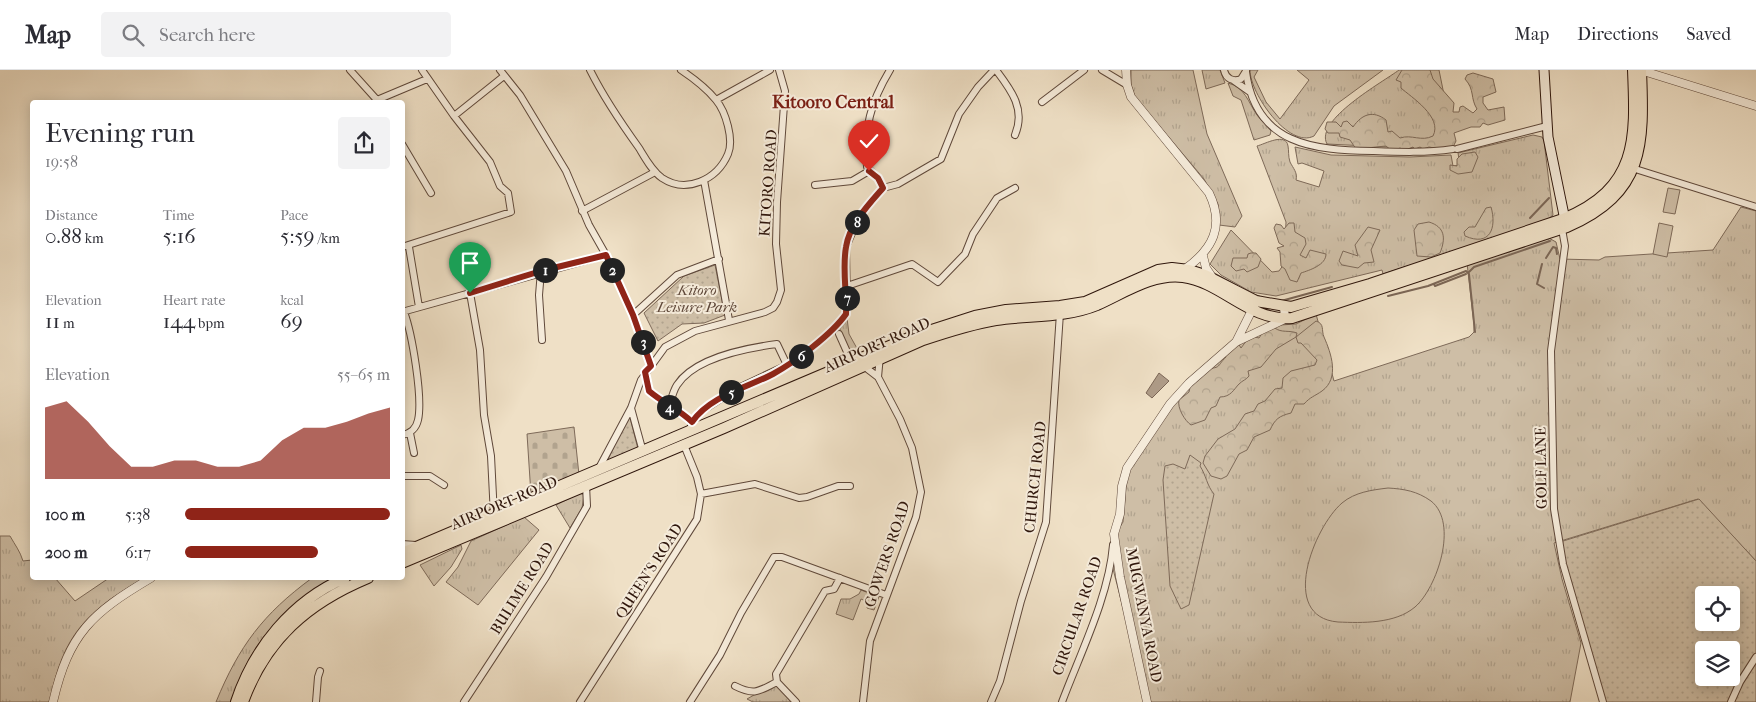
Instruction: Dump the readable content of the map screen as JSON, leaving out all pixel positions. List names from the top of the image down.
{
  "streets": {
    "highway": ["AIRPORT ROAD"],
    "street": [
      "KITORO ROAD",
      "GOLF LANE",
      "CHURCH ROAD",
      "GOWERS ROAD",
      "QUEEN'S ROAD",
      "BULIME ROAD",
      "MUGWANYA ROAD",
      "CIRCULAR ROAD"
    ]
  },
  "crossings": [
    ["KITORO ROAD", "AIRPORT ROAD"],
    ["AIRPORT ROAD", "CHURCH ROAD"],
    ["AIRPORT ROAD", "GOWERS ROAD"],
    ["AIRPORT ROAD", "QUEEN'S ROAD"],
    ["AIRPORT ROAD", "BULIME ROAD"],
    ["AIRPORT ROAD", "CIRCULAR ROAD"],
    ["MUGWANYA ROAD", "CIRCULAR ROAD"]
  ],
  "districts": ["Kitooro Central"],
  "parks": ["Kitoro Leisure Park"],
  "page": {
    "header": "Map",
    "search": "Search here",
    "nav": ["Map", "Directions", "Saved"],
    "heading": ["Evening run", "19:58"],
    "stats": [
      ["Distance", "0.88 km"],
      ["Time", "5:16"],
      ["Pace", "5:59 /km"],
      ["Elevation", "11 m"],
      ["Heart rate", "144 bpm"],
      ["kcal", "69"]
    ],
    "pins": [
      "8",
      "1",
      "2",
      "7",
      "3",
      "6",
      "5",
      "4"
    ],
    "chart": ["Elevation", "55–65 m"],
    "list": [
      {
        "name": "100 m",
        "note": "5:38"
      },
      {
        "name": "200 m",
        "note": "6:17"
      }
    ]
  }
}
